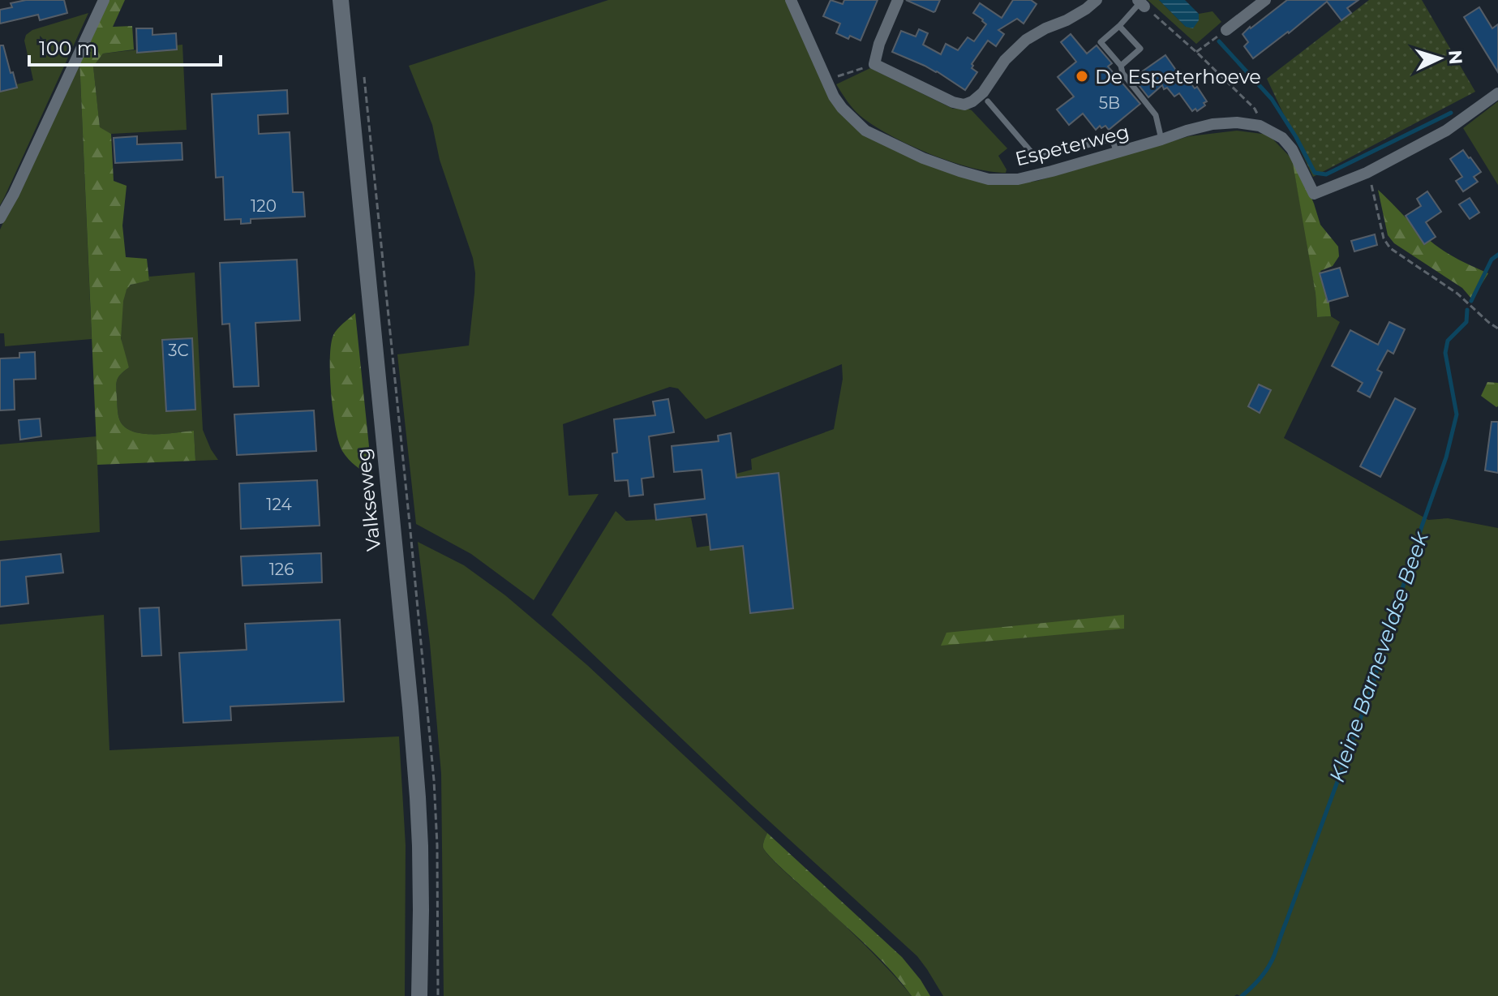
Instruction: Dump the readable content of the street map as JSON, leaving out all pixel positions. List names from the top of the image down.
{
  "streets": {
    "main road": ["Valkseweg"],
    "street": ["Espeterweg"]
  },
  "water": ["Kleine Barneveldse Beek"],
  "places": ["De Espeterhoeve"],
  "house_numbers": [
    "5B",
    "120",
    "3C",
    "124",
    "126"
  ],
  "scale_bar": "100 m",
  "north": "right"
}
